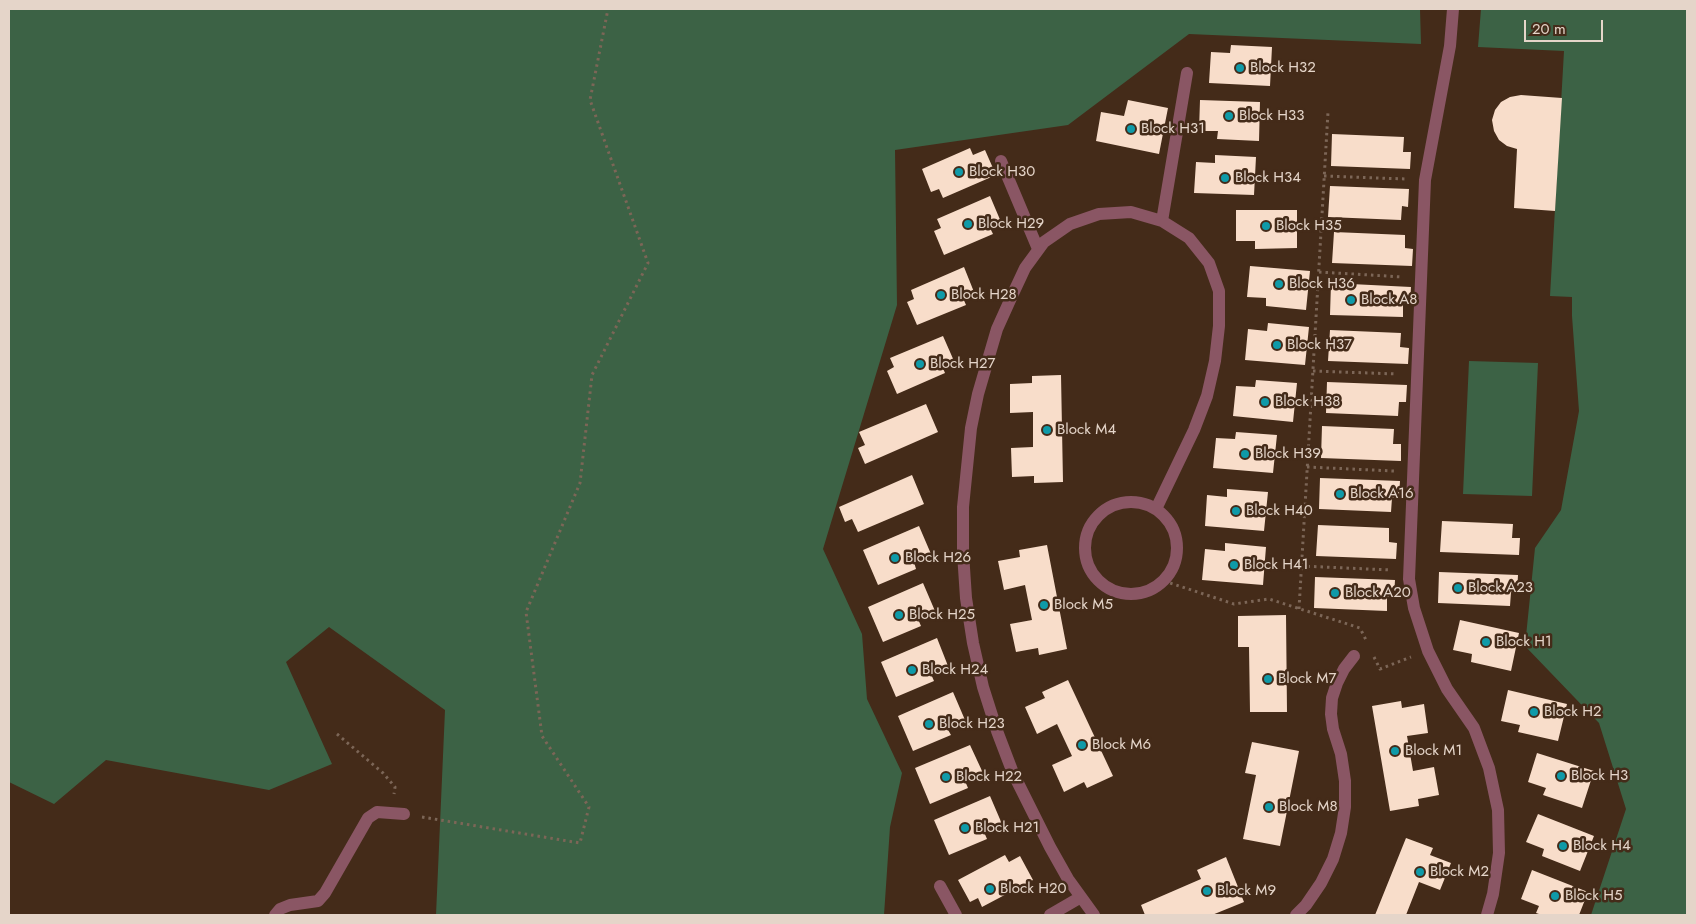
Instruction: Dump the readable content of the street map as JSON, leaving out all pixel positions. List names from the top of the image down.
{
  "places": [
    "Block H32",
    "Block H33",
    "Block H31",
    "Block H30",
    "Block H34",
    "Block H29",
    "Block H35",
    "Block H36",
    "Block H28",
    "Block A8",
    "Block H37",
    "Block H27",
    "Block H38",
    "Block M4",
    "Block H39",
    "Block A16",
    "Block H40",
    "Block H26",
    "Block H41",
    "Block A23",
    "Block A20",
    "Block M5",
    "Block H25",
    "Block H1",
    "Block H24",
    "Block M7",
    "Block H2",
    "Block H23",
    "Block M6",
    "Block M1",
    "Block H3",
    "Block H22",
    "Block M8",
    "Block H21",
    "Block H4",
    "Block M2",
    "Block H20",
    "Block M9",
    "Block H5"
  ],
  "scale_bar": "20 m"
}
